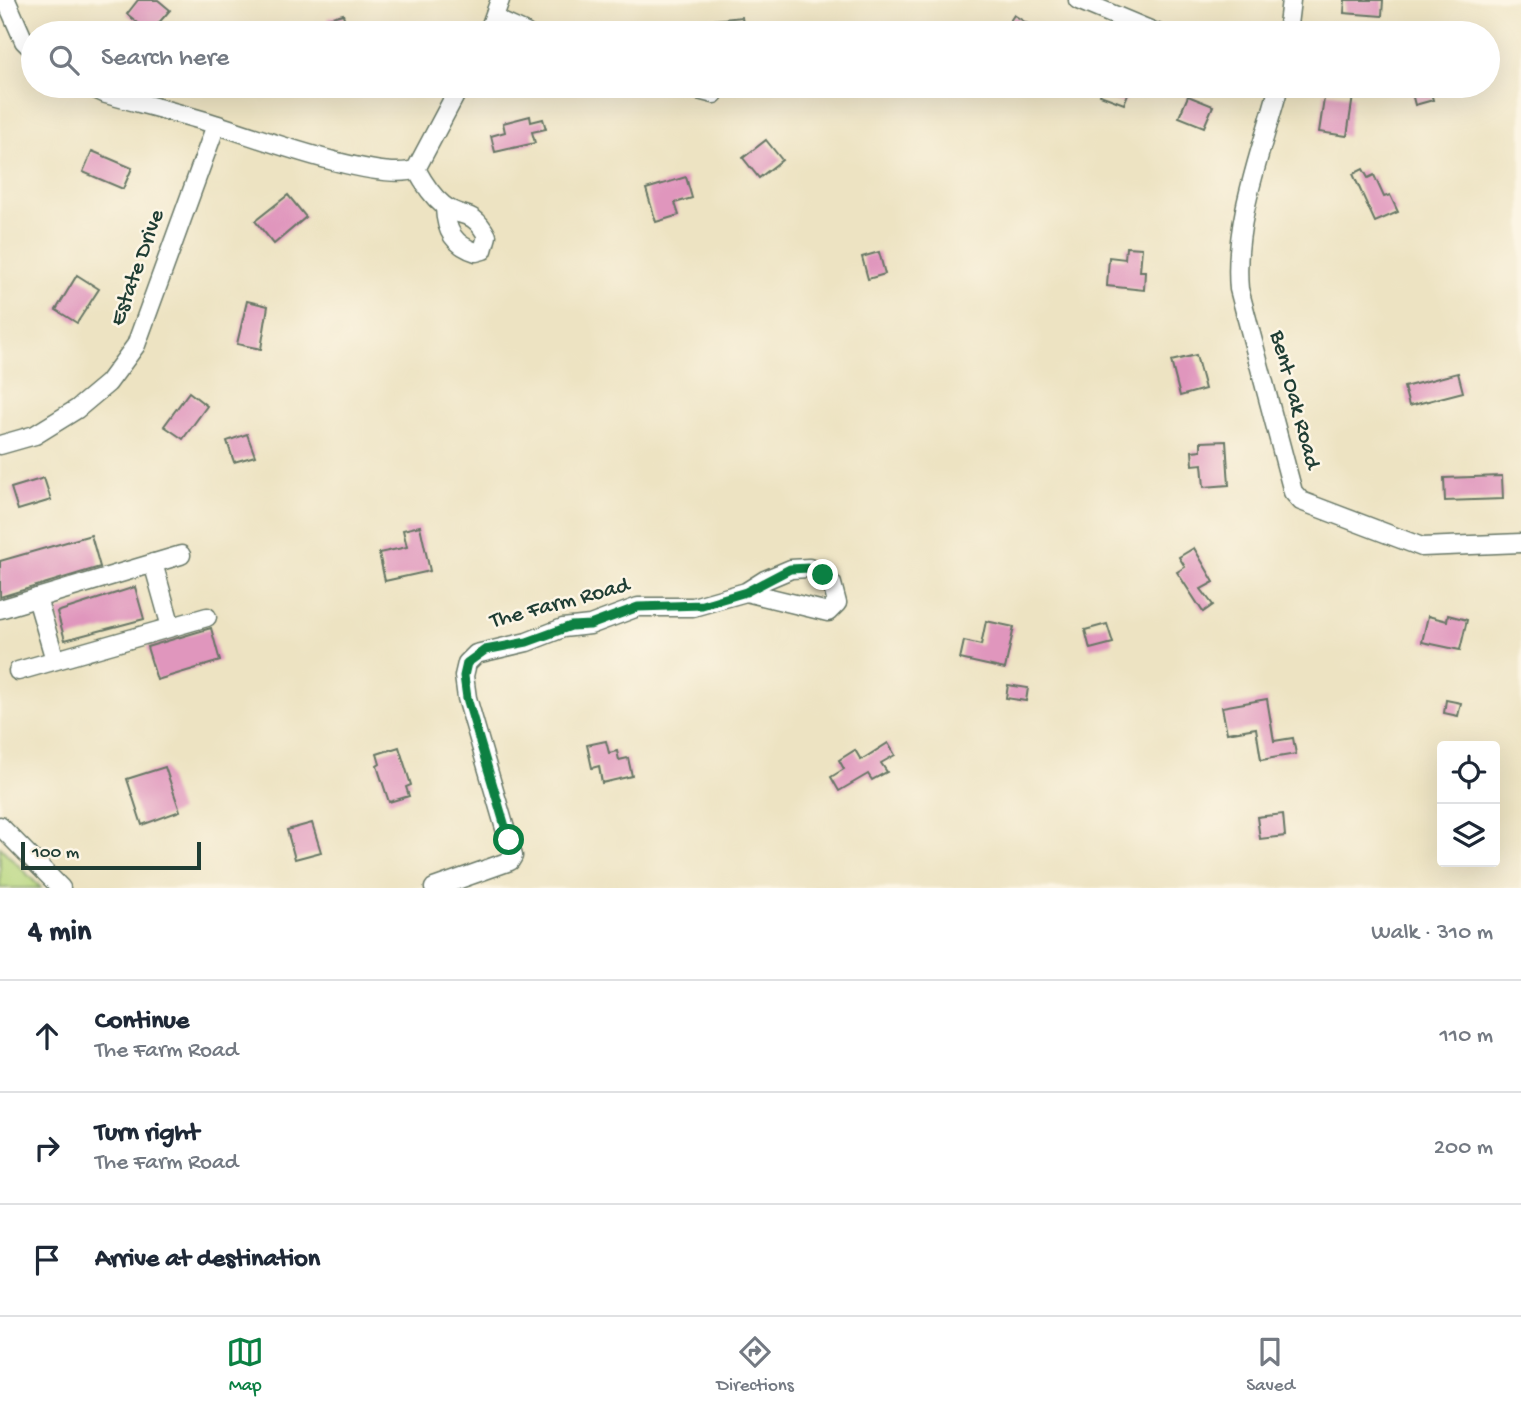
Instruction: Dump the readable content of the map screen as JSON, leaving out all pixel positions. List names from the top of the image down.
{
  "streets": {
    "street": ["Estate Drive", "Bent Oak Road", "The Farm Road"]
  },
  "scale_bar": "100 m",
  "page": {
    "search": "Search here",
    "scale": "100 m",
    "heading": ["4 min", "Walk · 310 m"],
    "list": [
      ["Continue", "The Farm Road", "110 m"],
      ["Turn right", "The Farm Road", "200 m"],
      "Arrive at destination"
    ],
    "nav": ["Map", "Directions", "Saved"]
  }
}
